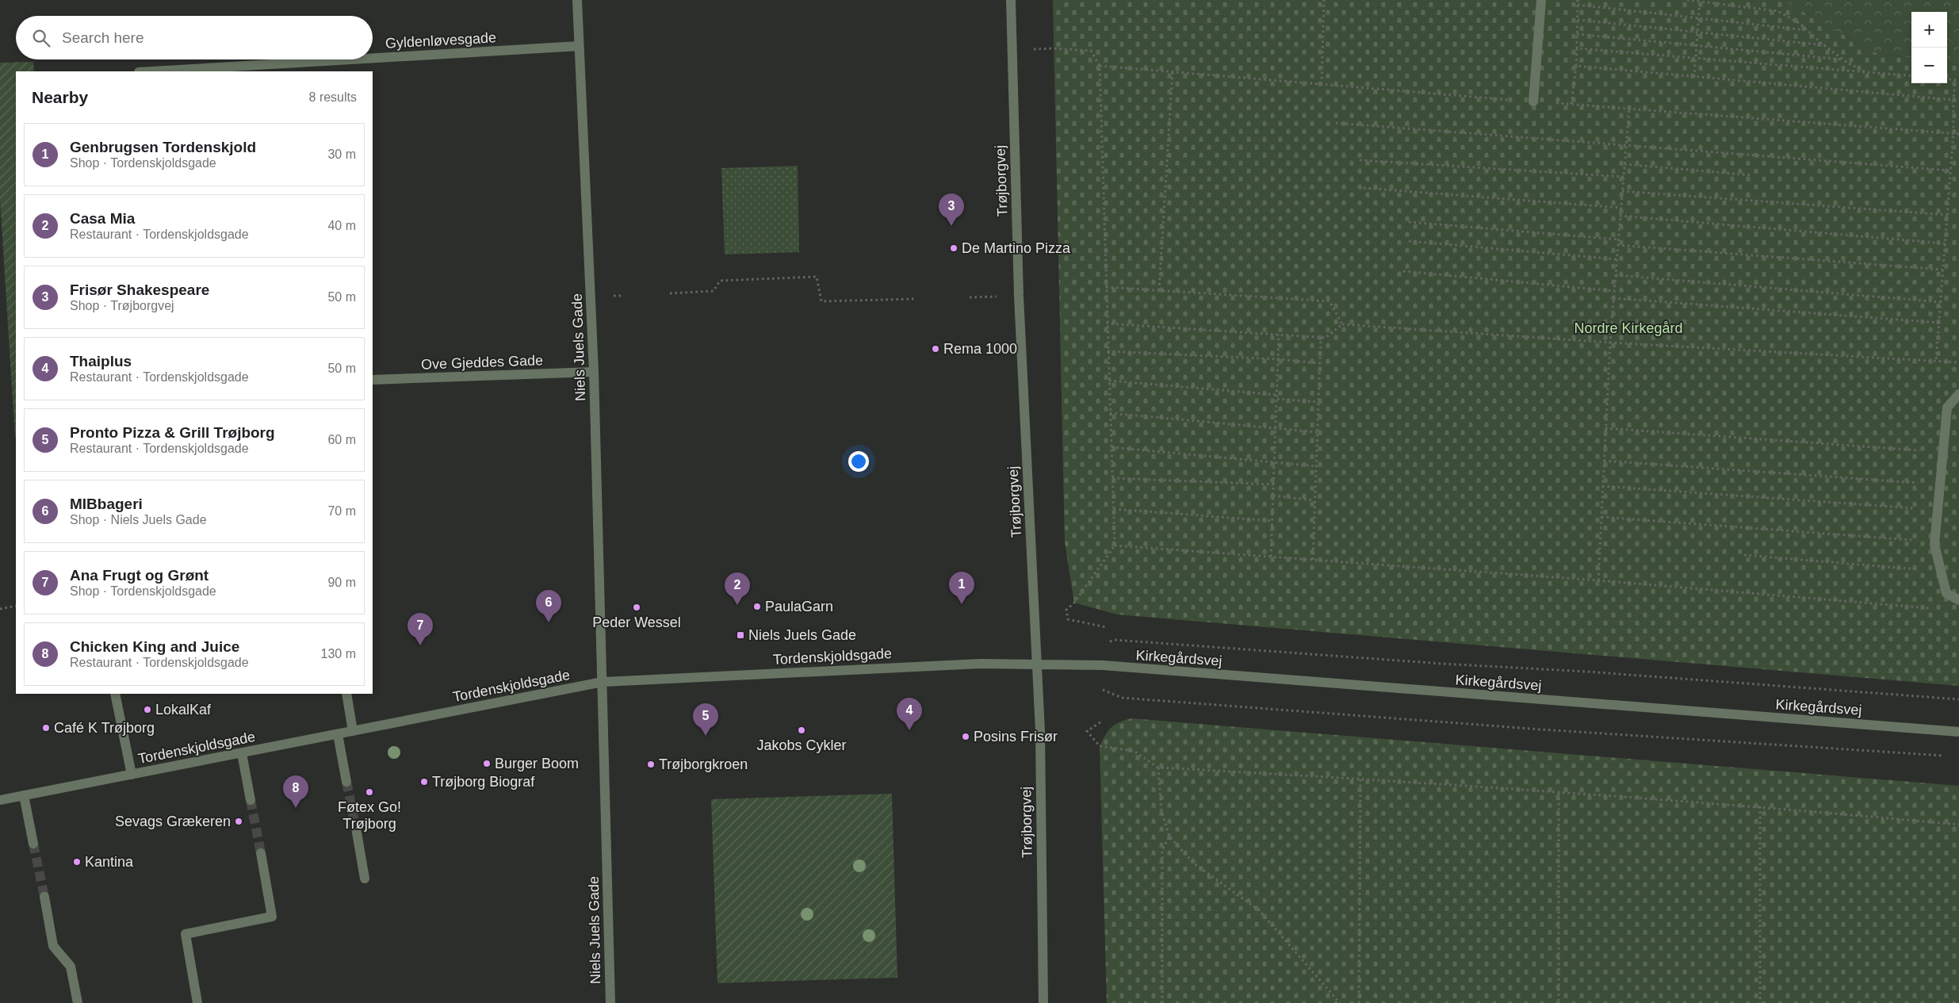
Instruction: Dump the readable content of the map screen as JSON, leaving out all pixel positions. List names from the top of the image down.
{
  "streets": {
    "street": [
      "Gyldenløvesgade",
      "Trøjborgvej",
      "Niels Juels Gade",
      "Ove Gjeddes Gade",
      "Tordenskjoldsgade",
      "Kirkegårdsvej"
    ]
  },
  "crossings": [
    ["Gyldenløvesgade", "Niels Juels Gade"],
    ["Trøjborgvej", "Tordenskjoldsgade"],
    ["Trøjborgvej", "Kirkegårdsvej"],
    ["Niels Juels Gade", "Ove Gjeddes Gade"],
    ["Niels Juels Gade", "Tordenskjoldsgade"],
    ["Tordenskjoldsgade", "Kirkegårdsvej"]
  ],
  "parks": ["Nordre Kirkegård"],
  "places": {
    "other": [
      "De Martino Pizza",
      "Rema 1000",
      "PaulaGarn",
      "Peder Wessel",
      "LokalKaf",
      "Café K Trøjborg",
      "Jakobs Cykler",
      "Posins Frisør",
      "Burger Boom",
      "Trøjborgkroen",
      "Trøjborg Biograf",
      "Føtex Go! Trøjborg",
      "Sevags Grækeren",
      "Kantina"
    ],
    "transit": ["Niels Juels Gade"]
  },
  "page": {
    "map_buttons": ["+", "−"],
    "search": "Search here",
    "heading": ["Nearby", "8 results"],
    "list": [
      {
        "mark": "1",
        "name": "Genbrugsen Tordenskjold",
        "note": "Shop · Tordenskjoldsgade",
        "value": "30 m"
      },
      {
        "mark": "2",
        "name": "Casa Mia",
        "note": "Restaurant · Tordenskjoldsgade",
        "value": "40 m"
      },
      {
        "mark": "3",
        "name": "Frisør Shakespeare",
        "note": "Shop · Trøjborgvej",
        "value": "50 m"
      },
      {
        "mark": "4",
        "name": "Thaiplus",
        "note": "Restaurant · Tordenskjoldsgade",
        "value": "50 m"
      },
      {
        "mark": "5",
        "name": "Pronto Pizza & Grill Trøjborg",
        "note": "Restaurant · Tordenskjoldsgade",
        "value": "60 m"
      },
      {
        "mark": "6",
        "name": "MIBbageri",
        "note": "Shop · Niels Juels Gade",
        "value": "70 m"
      },
      {
        "mark": "7",
        "name": "Ana Frugt og Grønt",
        "note": "Shop · Tordenskjoldsgade",
        "value": "90 m"
      },
      {
        "mark": "8",
        "name": "Chicken King and Juice",
        "note": "Restaurant · Tordenskjoldsgade",
        "value": "130 m"
      }
    ],
    "pins": [
      "3",
      "1",
      "2",
      "6",
      "7",
      "4",
      "5",
      "8"
    ]
  }
}
